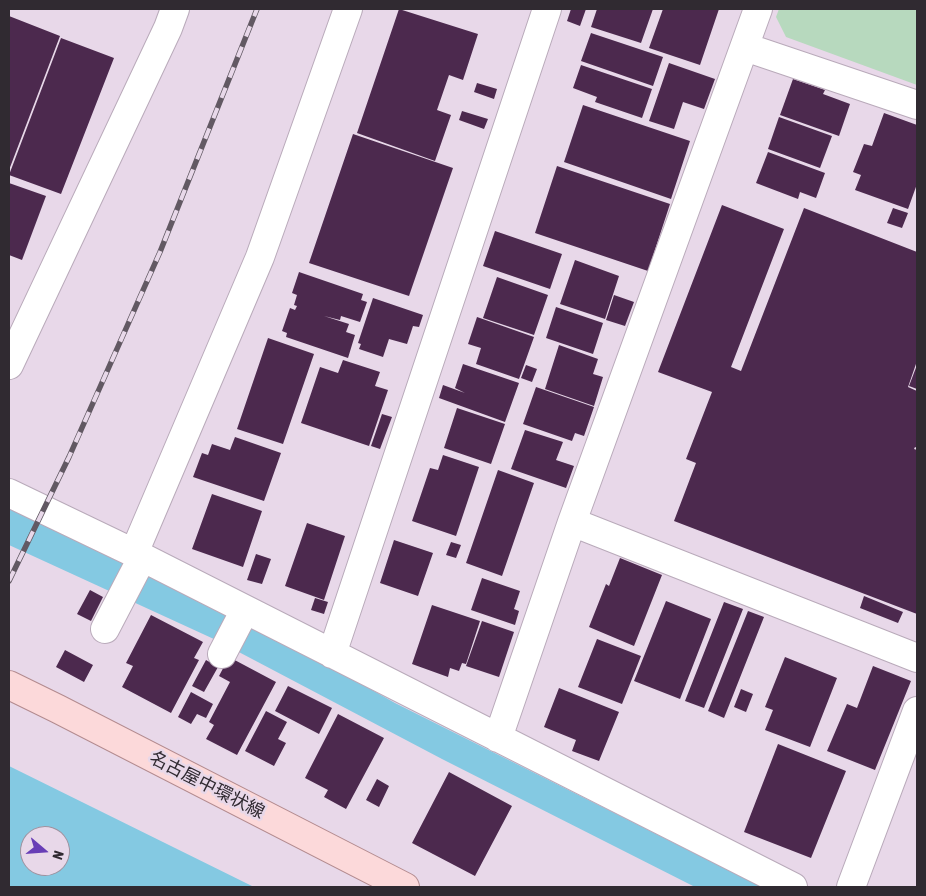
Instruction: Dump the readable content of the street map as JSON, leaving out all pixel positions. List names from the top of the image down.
{
  "streets": {
    "main road": ["名古屋中環状線"]
  },
  "north": "right"
}
